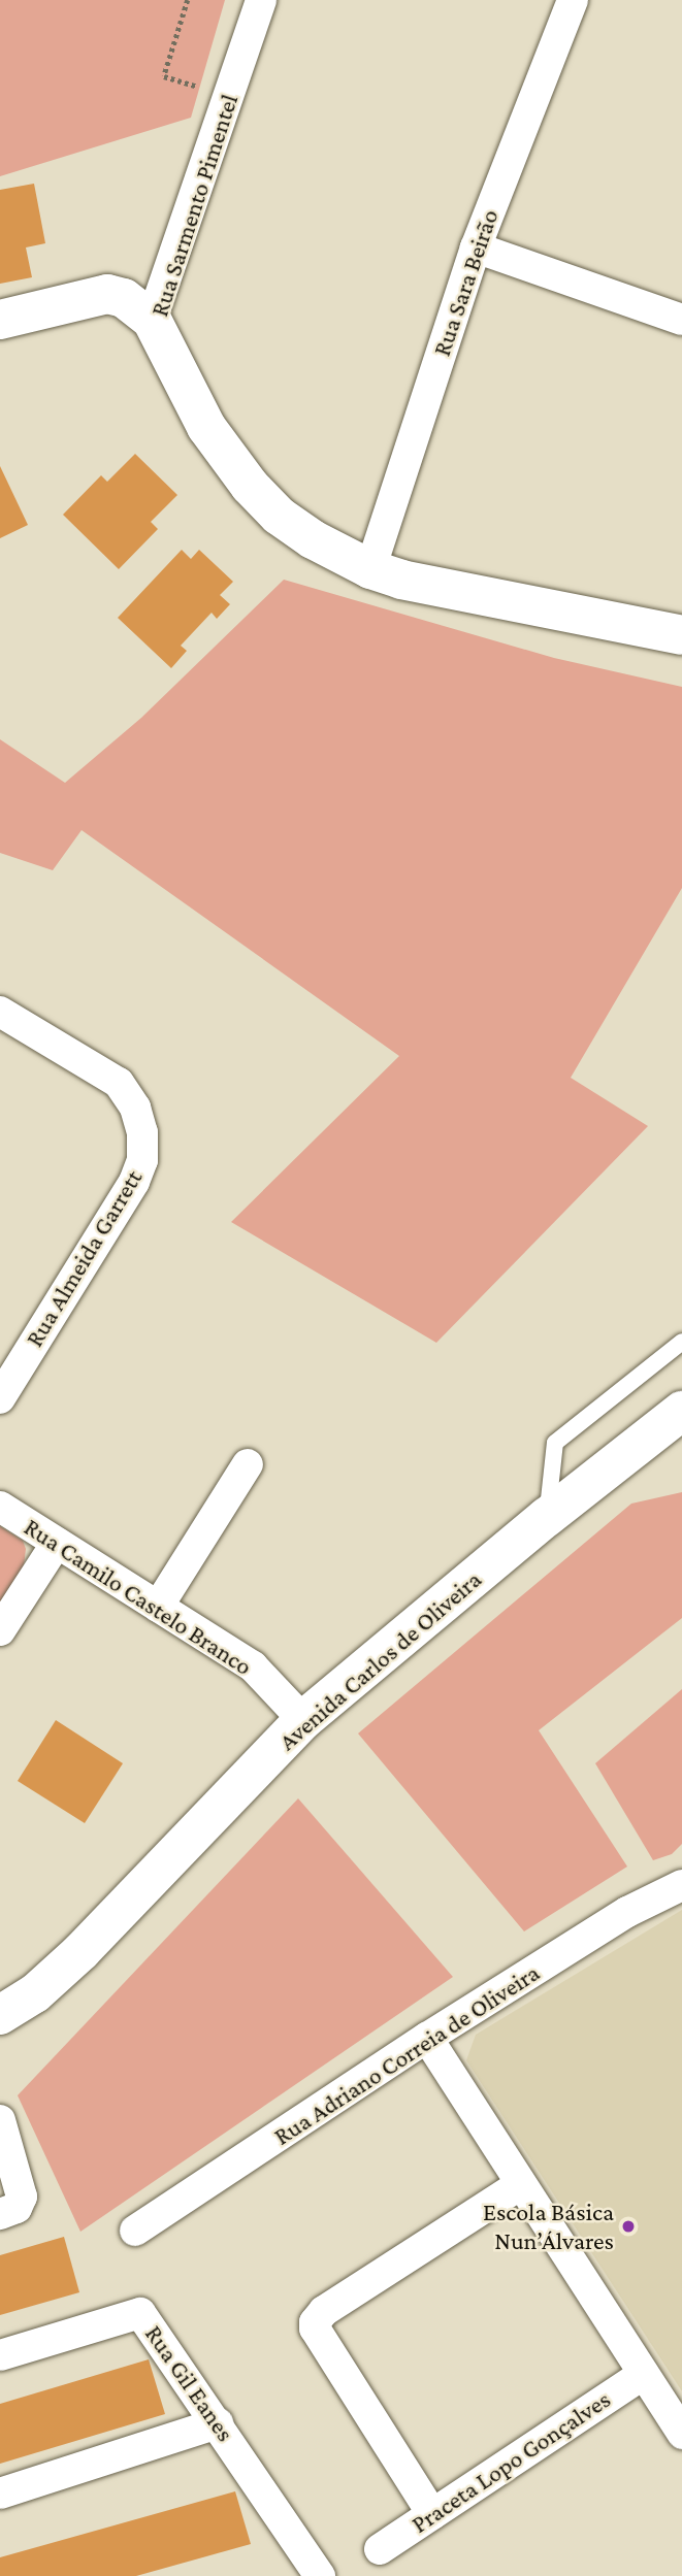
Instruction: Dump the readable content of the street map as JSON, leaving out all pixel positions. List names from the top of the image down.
{
  "streets": {
    "main road": ["Rua Sarmento Pimentel", "Avenida Carlos de Oliveira"],
    "street": [
      "Rua Sara Beirão",
      "Rua Almeida Garrett",
      "Rua Camilo Castelo Branco",
      "Rua Adriano Correia de Oliveira",
      "Rua Gil Eanes",
      "Praceta Lopo Gonçalves"
    ]
  },
  "crossings": [
    ["Rua Sarmento Pimentel", "Rua Sara Beirão"],
    ["Rua Camilo Castelo Branco", "Avenida Carlos de Oliveira"]
  ],
  "places": ["Escola Básica Nun’Álvares"]
}
